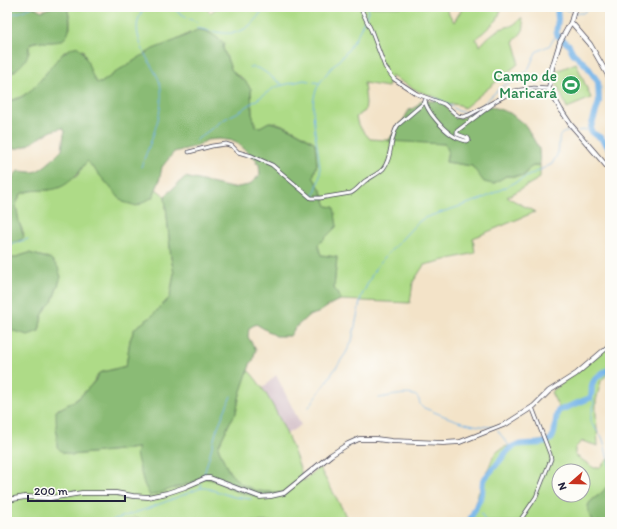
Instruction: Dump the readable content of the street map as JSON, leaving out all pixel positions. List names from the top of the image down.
{
  "places": {
    "sports": ["Campo de Maricará"]
  },
  "scale_bar": "200 m",
  "north": "left"
}
